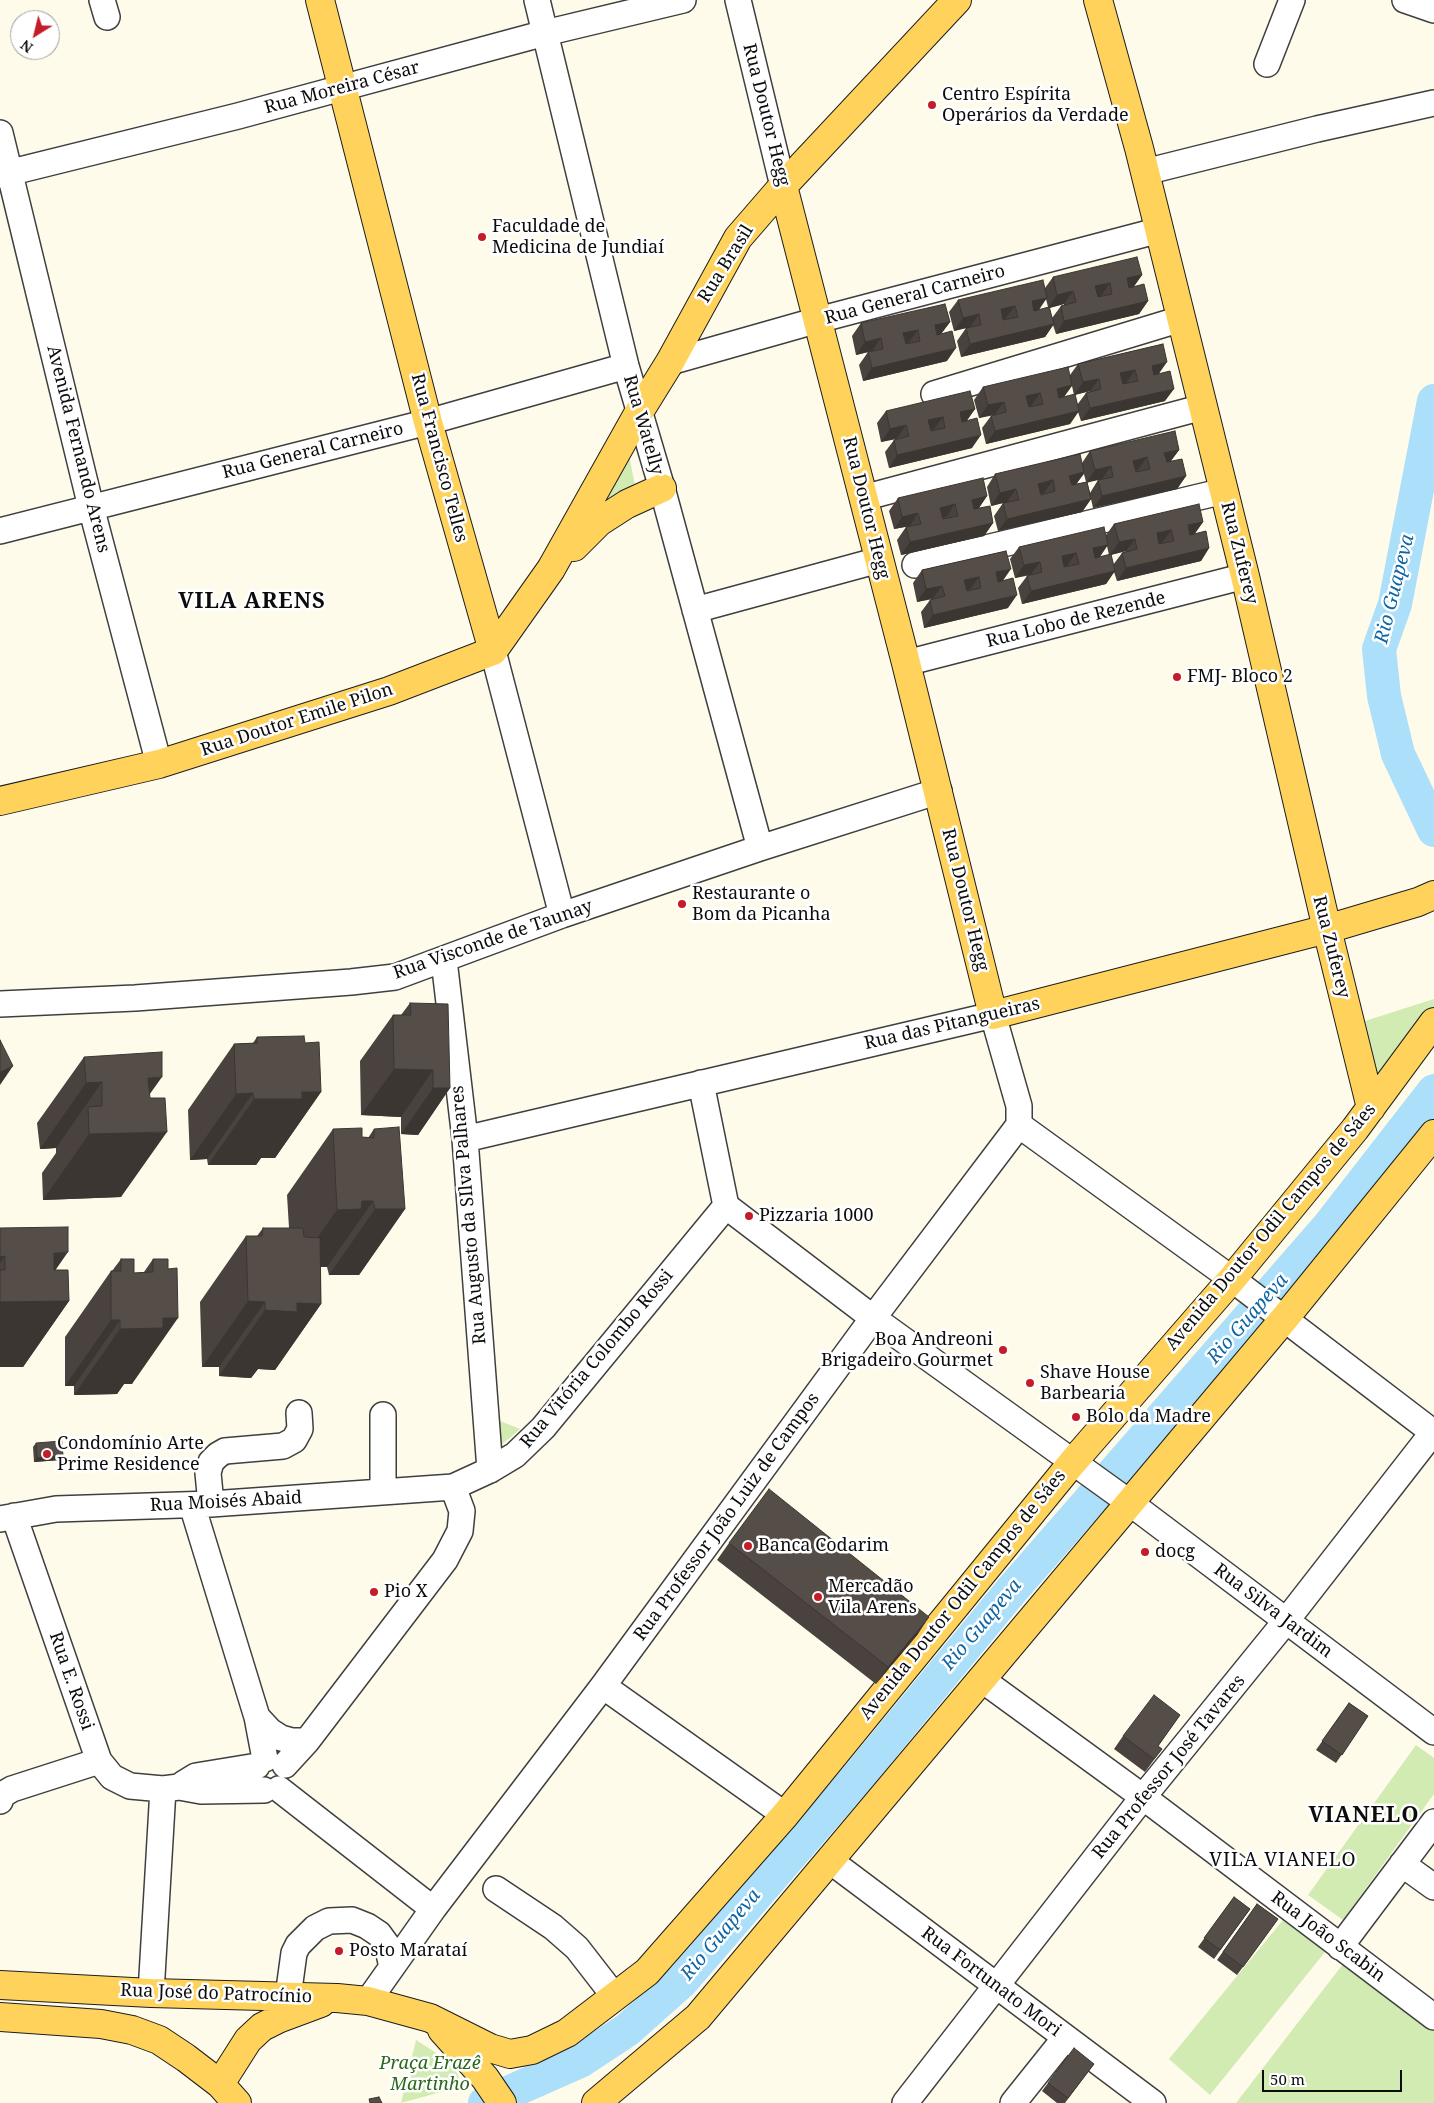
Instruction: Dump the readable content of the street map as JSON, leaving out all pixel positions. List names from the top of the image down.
{
  "streets": {
    "main road": [
      "Rua Doutor Hegg",
      "Rua Brasil",
      "Rua Francisco Telles",
      "Rua Zuferey",
      "Rua Doutor Emile Pilon",
      "Rua das Pitangueiras",
      "Avenida Doutor Odil Campos de Sáes",
      "Rua José do Patrocínio"
    ],
    "street": [
      "Rua Moreira César",
      "Rua General Carneiro",
      "Rua Watelly",
      "Avenida Fernando Arens",
      "Rua Lobo de Rezende",
      "Rua Visconde de Taunay",
      "Rua Augusto da SIlva Palhares",
      "Rua Vitória Colombo Rossi",
      "Rua Moisés Abaid",
      "Rua Professor João Luiz de Campos",
      "Rua Silva Jardim",
      "Rua E. Rossi",
      "Rua Professor José Tavares",
      "Rua João Scabin",
      "Rua Fortunato Mori"
    ]
  },
  "crossings": [
    ["Rua Moreira César", "Rua Watelly"],
    ["Rua Moreira César", "Avenida Fernando Arens"],
    ["Rua Moreira César", "Rua Francisco Telles"],
    ["Rua Doutor Hegg", "Rua Brasil"],
    ["Rua Doutor Hegg", "Rua General Carneiro"],
    ["Rua Doutor Hegg", "Rua Lobo de Rezende"],
    ["Rua Doutor Hegg", "Rua Visconde de Taunay"],
    ["Rua Doutor Hegg", "Rua das Pitangueiras"],
    ["Rua Brasil", "Rua General Carneiro"],
    ["Rua Brasil", "Rua Watelly"],
    ["Rua General Carneiro", "Rua Watelly"],
    ["Rua General Carneiro", "Avenida Fernando Arens"],
    ["Rua General Carneiro", "Rua Francisco Telles"],
    ["Rua General Carneiro", "Rua Zuferey"],
    ["Rua Watelly", "Rua Visconde de Taunay"],
    ["Avenida Fernando Arens", "Rua Doutor Emile Pilon"],
    ["Rua Francisco Telles", "Rua Doutor Emile Pilon"],
    ["Rua Francisco Telles", "Rua Visconde de Taunay"],
    ["Rua Zuferey", "Rua Lobo de Rezende"],
    ["Rua Zuferey", "Rua das Pitangueiras"],
    ["Rua Zuferey", "Avenida Doutor Odil Campos de Sáes"],
    ["Rua Visconde de Taunay", "Rua Augusto da SIlva Palhares"],
    ["Rua das Pitangueiras", "Rua Augusto da SIlva Palhares"],
    ["Rua Augusto da SIlva Palhares", "Rua Vitória Colombo Rossi"],
    ["Avenida Doutor Odil Campos de Sáes", "Rua Silva Jardim"],
    ["Avenida Doutor Odil Campos de Sáes", "Rua José do Patrocínio"],
    ["Rua Vitória Colombo Rossi", "Rua Moisés Abaid"],
    ["Rua Vitória Colombo Rossi", "Rua Silva Jardim"],
    ["Rua Moisés Abaid", "Rua E. Rossi"],
    ["Rua Professor João Luiz de Campos", "Rua Silva Jardim"],
    ["Rua Professor João Luiz de Campos", "Rua José do Patrocínio"],
    ["Rua Silva Jardim", "Rua Professor José Tavares"],
    ["Rua Professor José Tavares", "Rua João Scabin"],
    ["Rua Professor José Tavares", "Rua Fortunato Mori"]
  ],
  "districts": ["VILA ARENS", "VIANELO", "VILA VIANELO"],
  "water": ["Rio Guapeva"],
  "parks": ["Praça Erazê Martinho"],
  "places": [
    "Centro Espírita Operários da Verdade",
    "Faculdade de Medicina de Jundiaí",
    "FMJ- Bloco 2",
    "Restaurante o Bom da Picanha",
    "Pizzaria 1000",
    "Boa Andreoni Brigadeiro Gourmet",
    "Shave House Barbearia",
    "Bolo da Madre",
    "Condomínio Arte Prime Residence",
    "Banca Codarim",
    "docg",
    "Pio X",
    "Mercadão Vila Arens",
    "Posto Marataí"
  ],
  "scale_bar": "50 m",
  "north": "bottom left"
}
